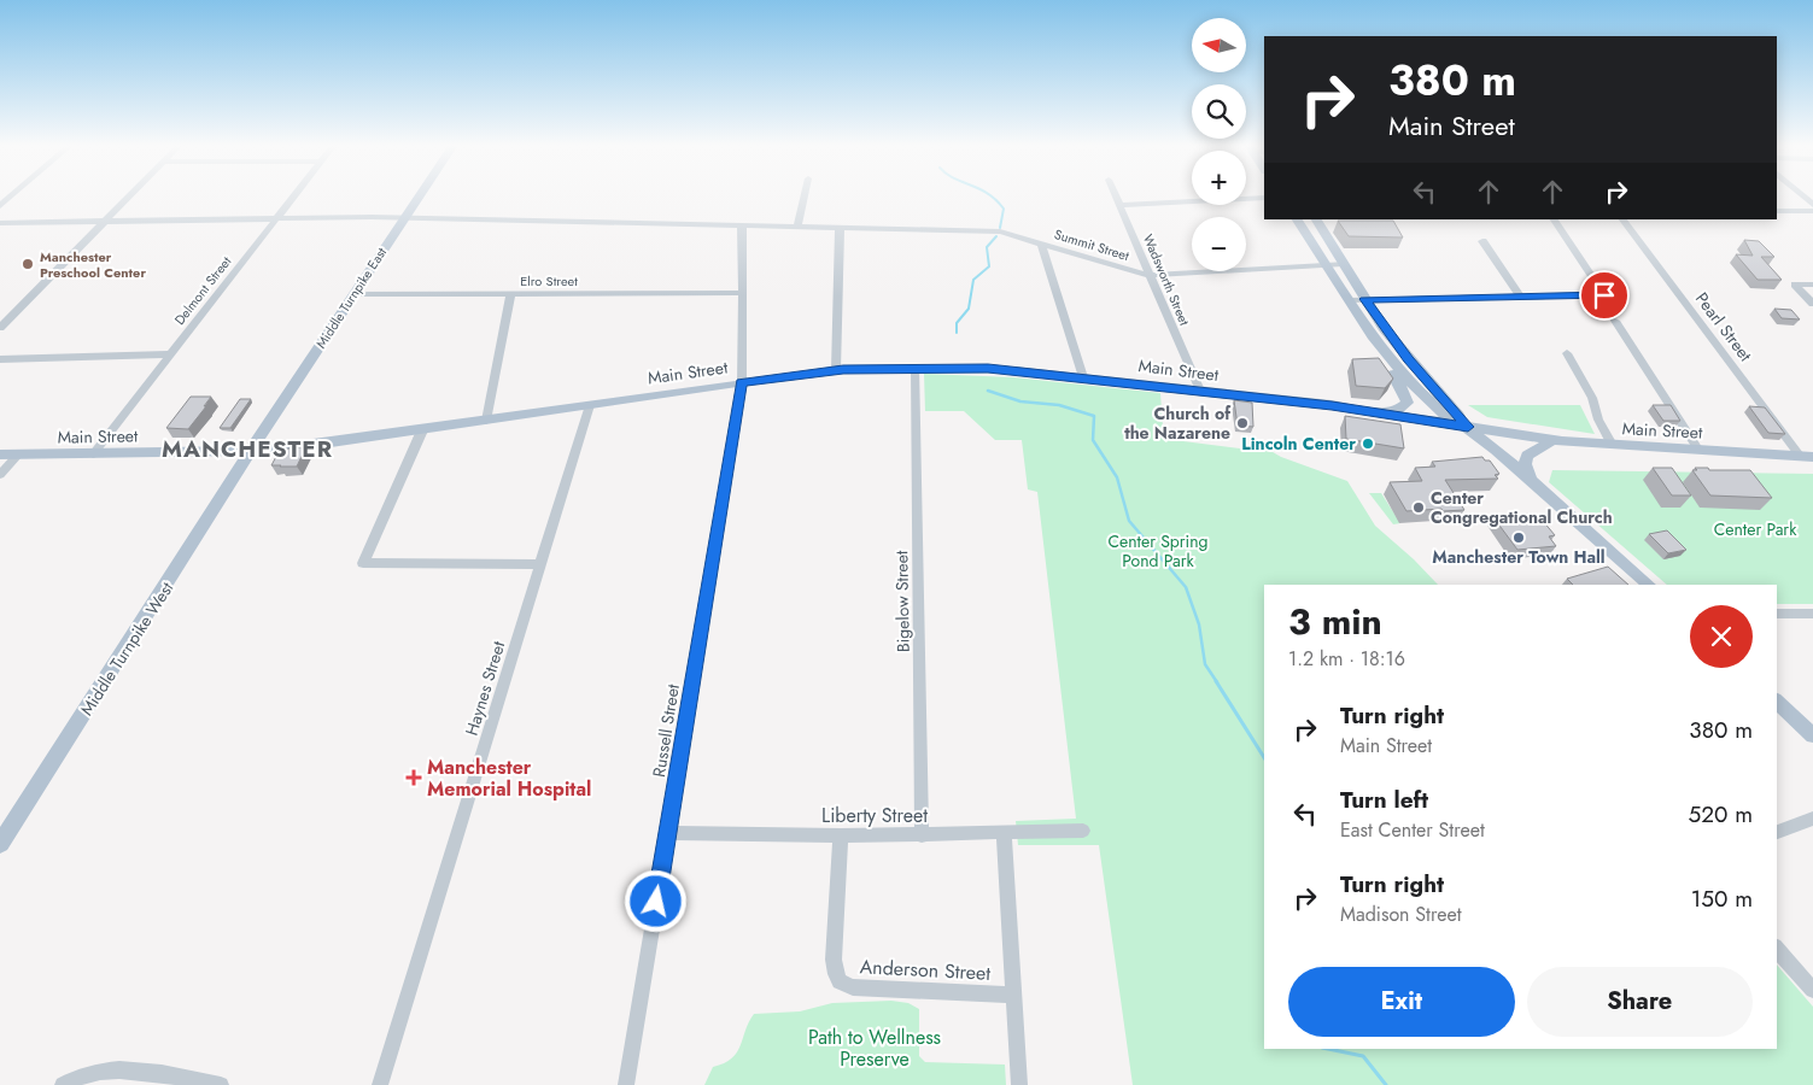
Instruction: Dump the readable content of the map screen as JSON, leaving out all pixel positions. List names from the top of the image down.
{
  "streets": {
    "main road": ["Middle Turnpike East", "Main Street", "Middle Turnpike West"],
    "street": [
      "Summit Street",
      "Wadsworth Street",
      "Elro Street",
      "Delmont Street",
      "Pearl Street",
      "Bigelow Street",
      "Haynes Street",
      "Russell Street",
      "Liberty Street",
      "Anderson Street"
    ]
  },
  "crossings": [
    ["Summit Street", "Wadsworth Street"],
    ["Summit Street", "Delmont Street"],
    ["Summit Street", "Middle Turnpike East"],
    ["Summit Street", "Russell Street"],
    ["Wadsworth Street", "Main Street"],
    ["Elro Street", "Middle Turnpike East"],
    ["Elro Street", "Russell Street"],
    ["Delmont Street", "Main Street"],
    ["Middle Turnpike East", "Main Street"],
    ["Middle Turnpike East", "Middle Turnpike West"],
    ["Pearl Street", "Main Street"],
    ["Main Street", "Bigelow Street"],
    ["Main Street", "Middle Turnpike West"],
    ["Main Street", "Haynes Street"],
    ["Main Street", "Russell Street"],
    ["Bigelow Street", "Liberty Street"],
    ["Russell Street", "Liberty Street"],
    ["Liberty Street", "Anderson Street"]
  ],
  "districts": ["MANCHESTER"],
  "parks": ["Center Park", "Center Spring Pond Park", "Path to Wellness Preserve"],
  "places": {
    "other": [
      "Manchester Preschool Center",
      "Church of the Nazarene",
      "Lincoln Center",
      "Center Congregational Church",
      "Manchester Town Hall"
    ],
    "health": ["Manchester Memorial Hospital"]
  },
  "north": "left",
  "page": {
    "map_buttons": ["+", "−"],
    "turn": ["380 m", "Main Street"],
    "heading": ["3 min", "1.2 km · 18:16"],
    "list": [
      {
        "name": "Turn right",
        "note": "Main Street",
        "value": "380 m"
      },
      {
        "name": "Turn left",
        "note": "East Center Street",
        "value": "520 m"
      },
      {
        "name": "Turn right",
        "note": "Madison Street",
        "value": "150 m"
      }
    ],
    "buttons": ["Exit", "Share"]
  }
}
